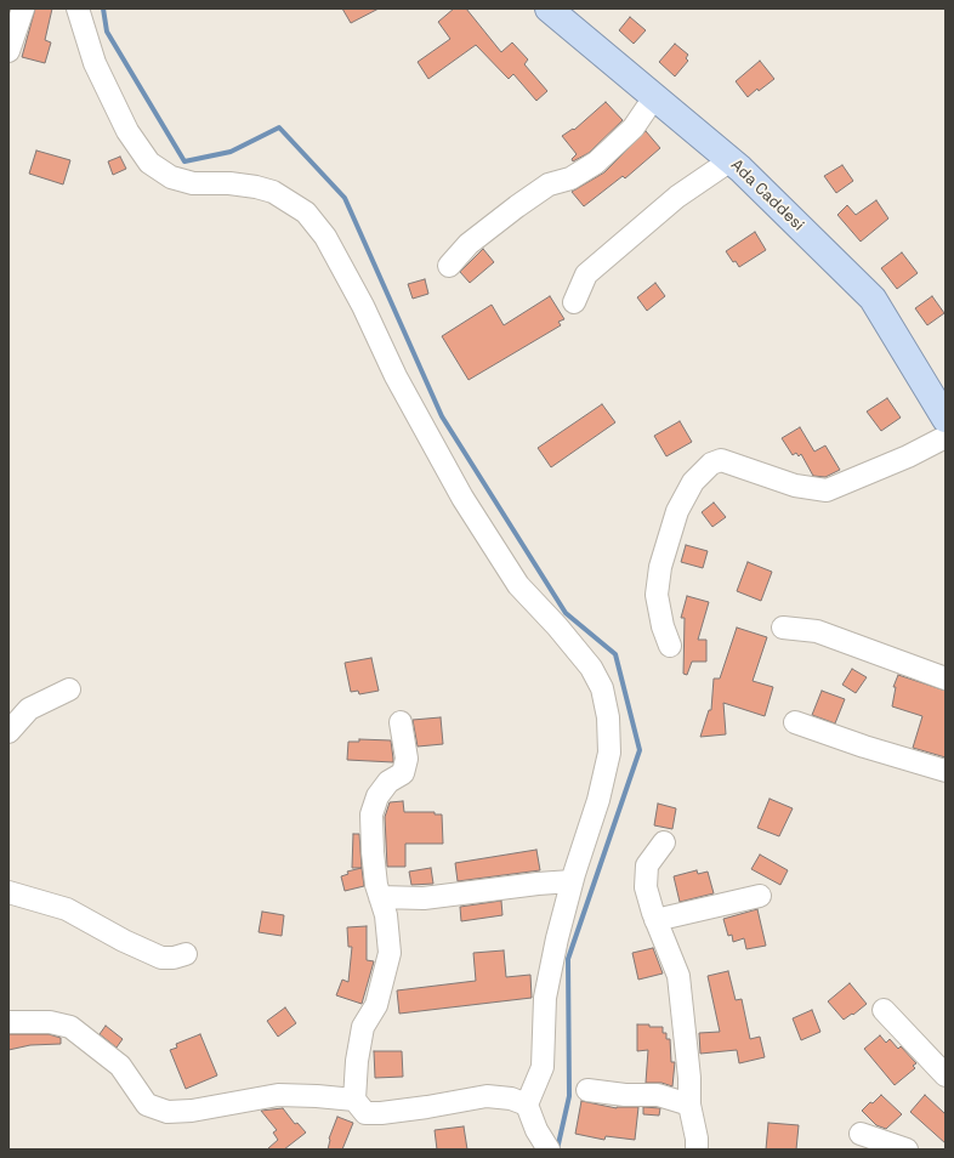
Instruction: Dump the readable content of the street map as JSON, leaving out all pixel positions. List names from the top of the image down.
{
  "streets": {
    "main road": ["Ada Caddesi"]
  }
}
